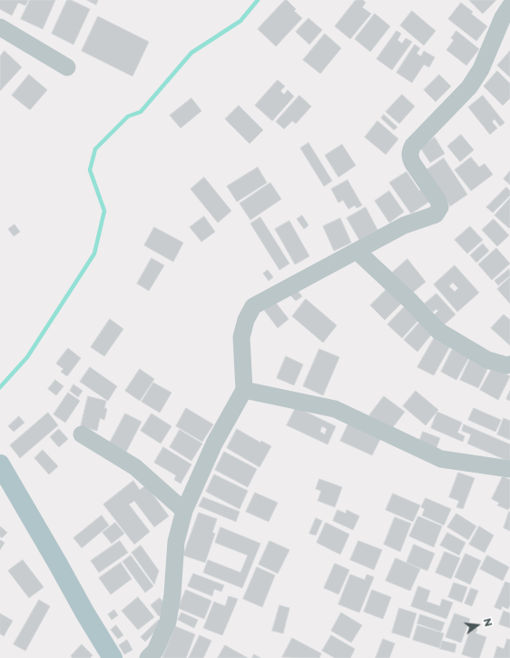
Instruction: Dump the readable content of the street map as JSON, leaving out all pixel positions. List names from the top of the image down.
{
  "north": "right"
}
